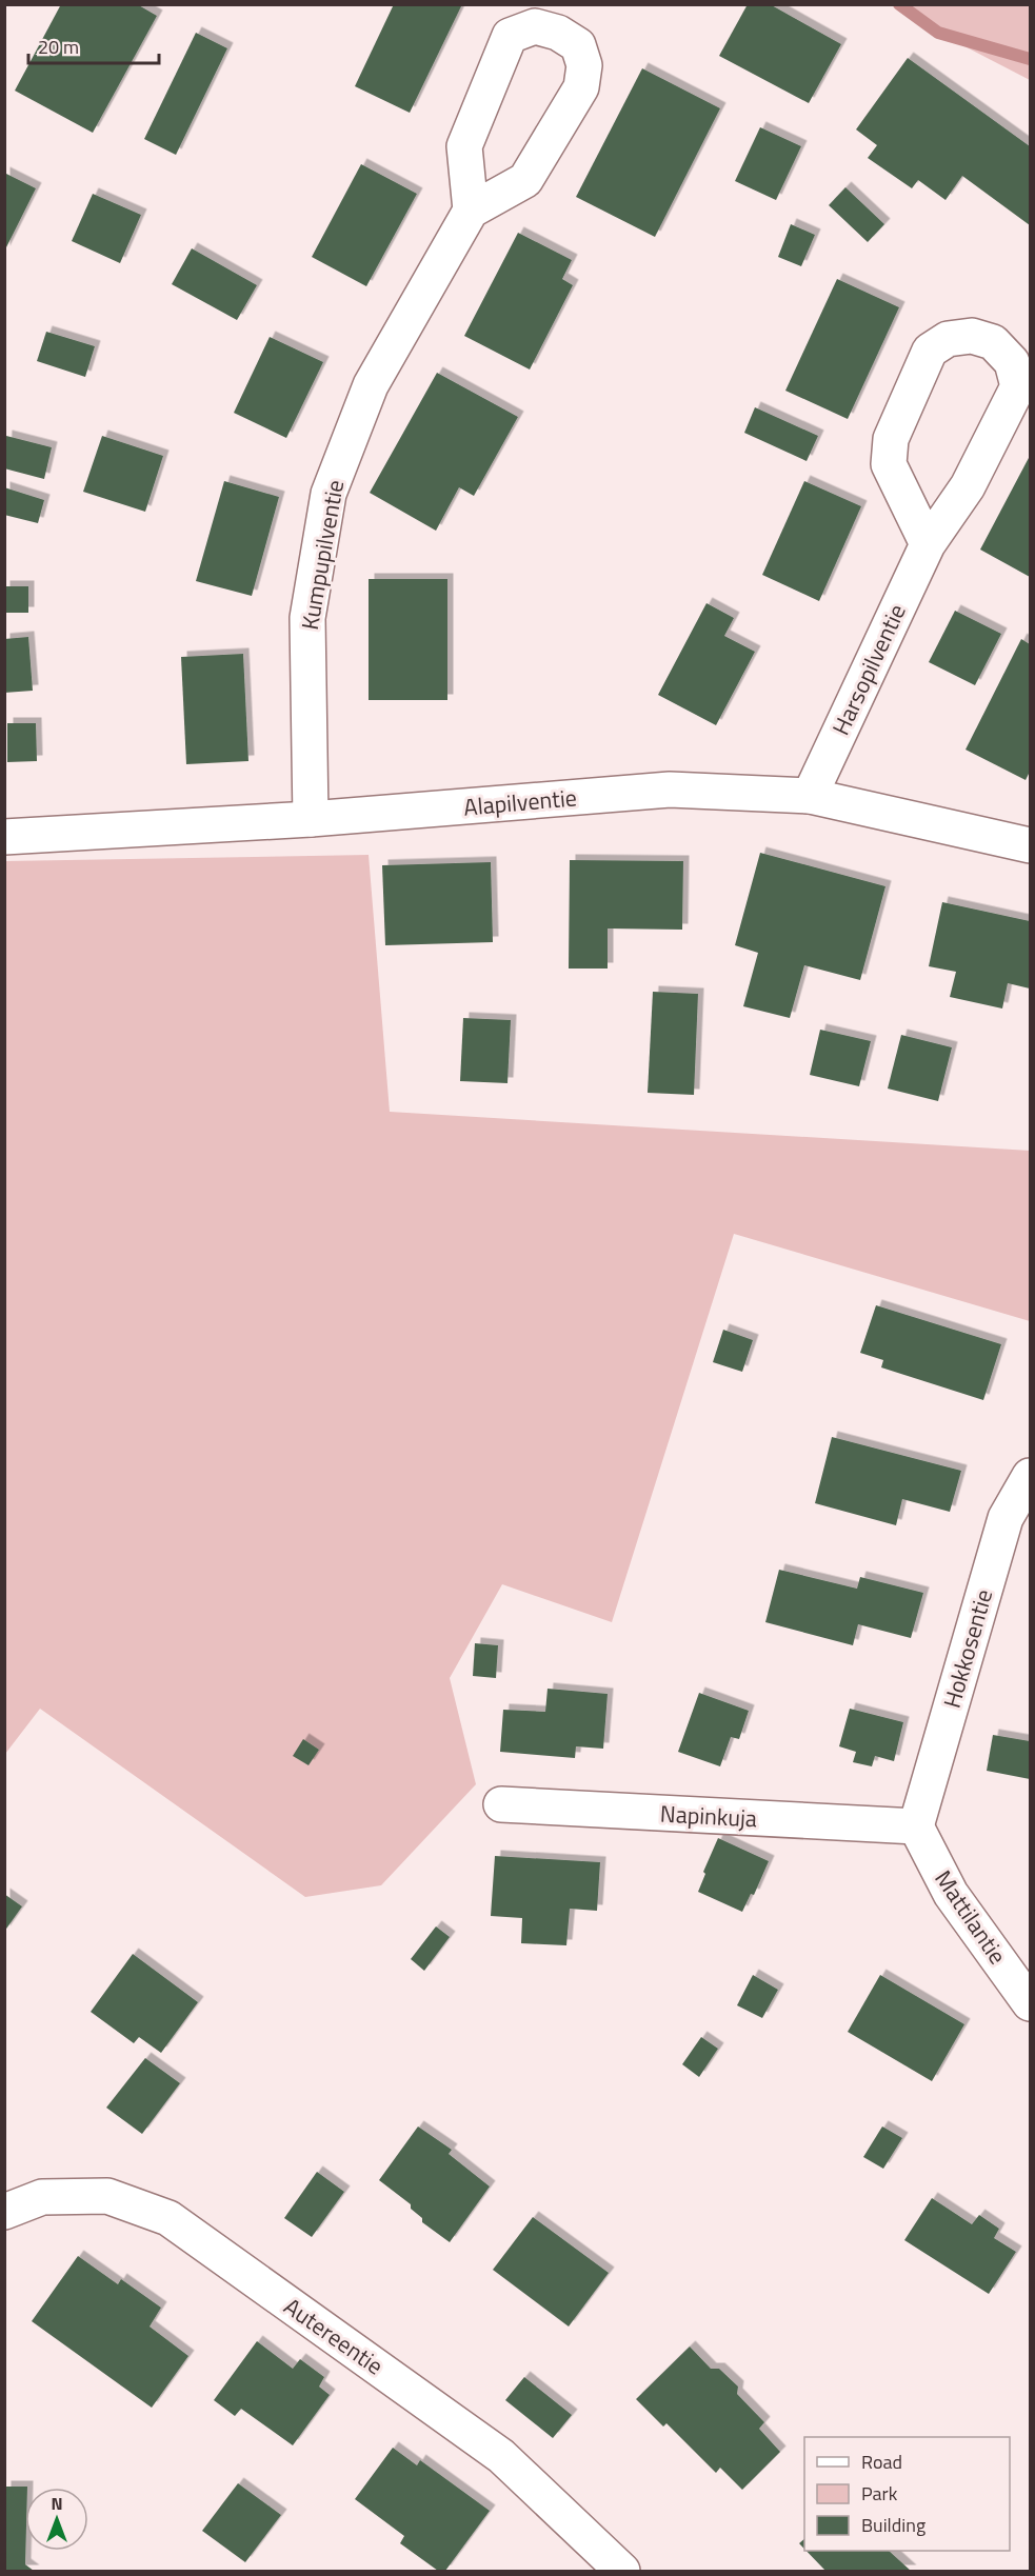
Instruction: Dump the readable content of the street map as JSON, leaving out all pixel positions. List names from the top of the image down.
{
  "streets": {
    "street": [
      "Kumpupilventie",
      "Harsopilventie",
      "Alapilventie",
      "Hokkosentie",
      "Napinkuja",
      "Mattilantie",
      "Autereentie"
    ]
  },
  "crossings": [
    ["Kumpupilventie", "Alapilventie"],
    ["Harsopilventie", "Alapilventie"],
    ["Hokkosentie", "Napinkuja"],
    ["Hokkosentie", "Mattilantie"],
    ["Napinkuja", "Mattilantie"]
  ],
  "legend": ["Road", "Park", "Building"],
  "scale_bar": "20 m",
  "north": "top"
}
